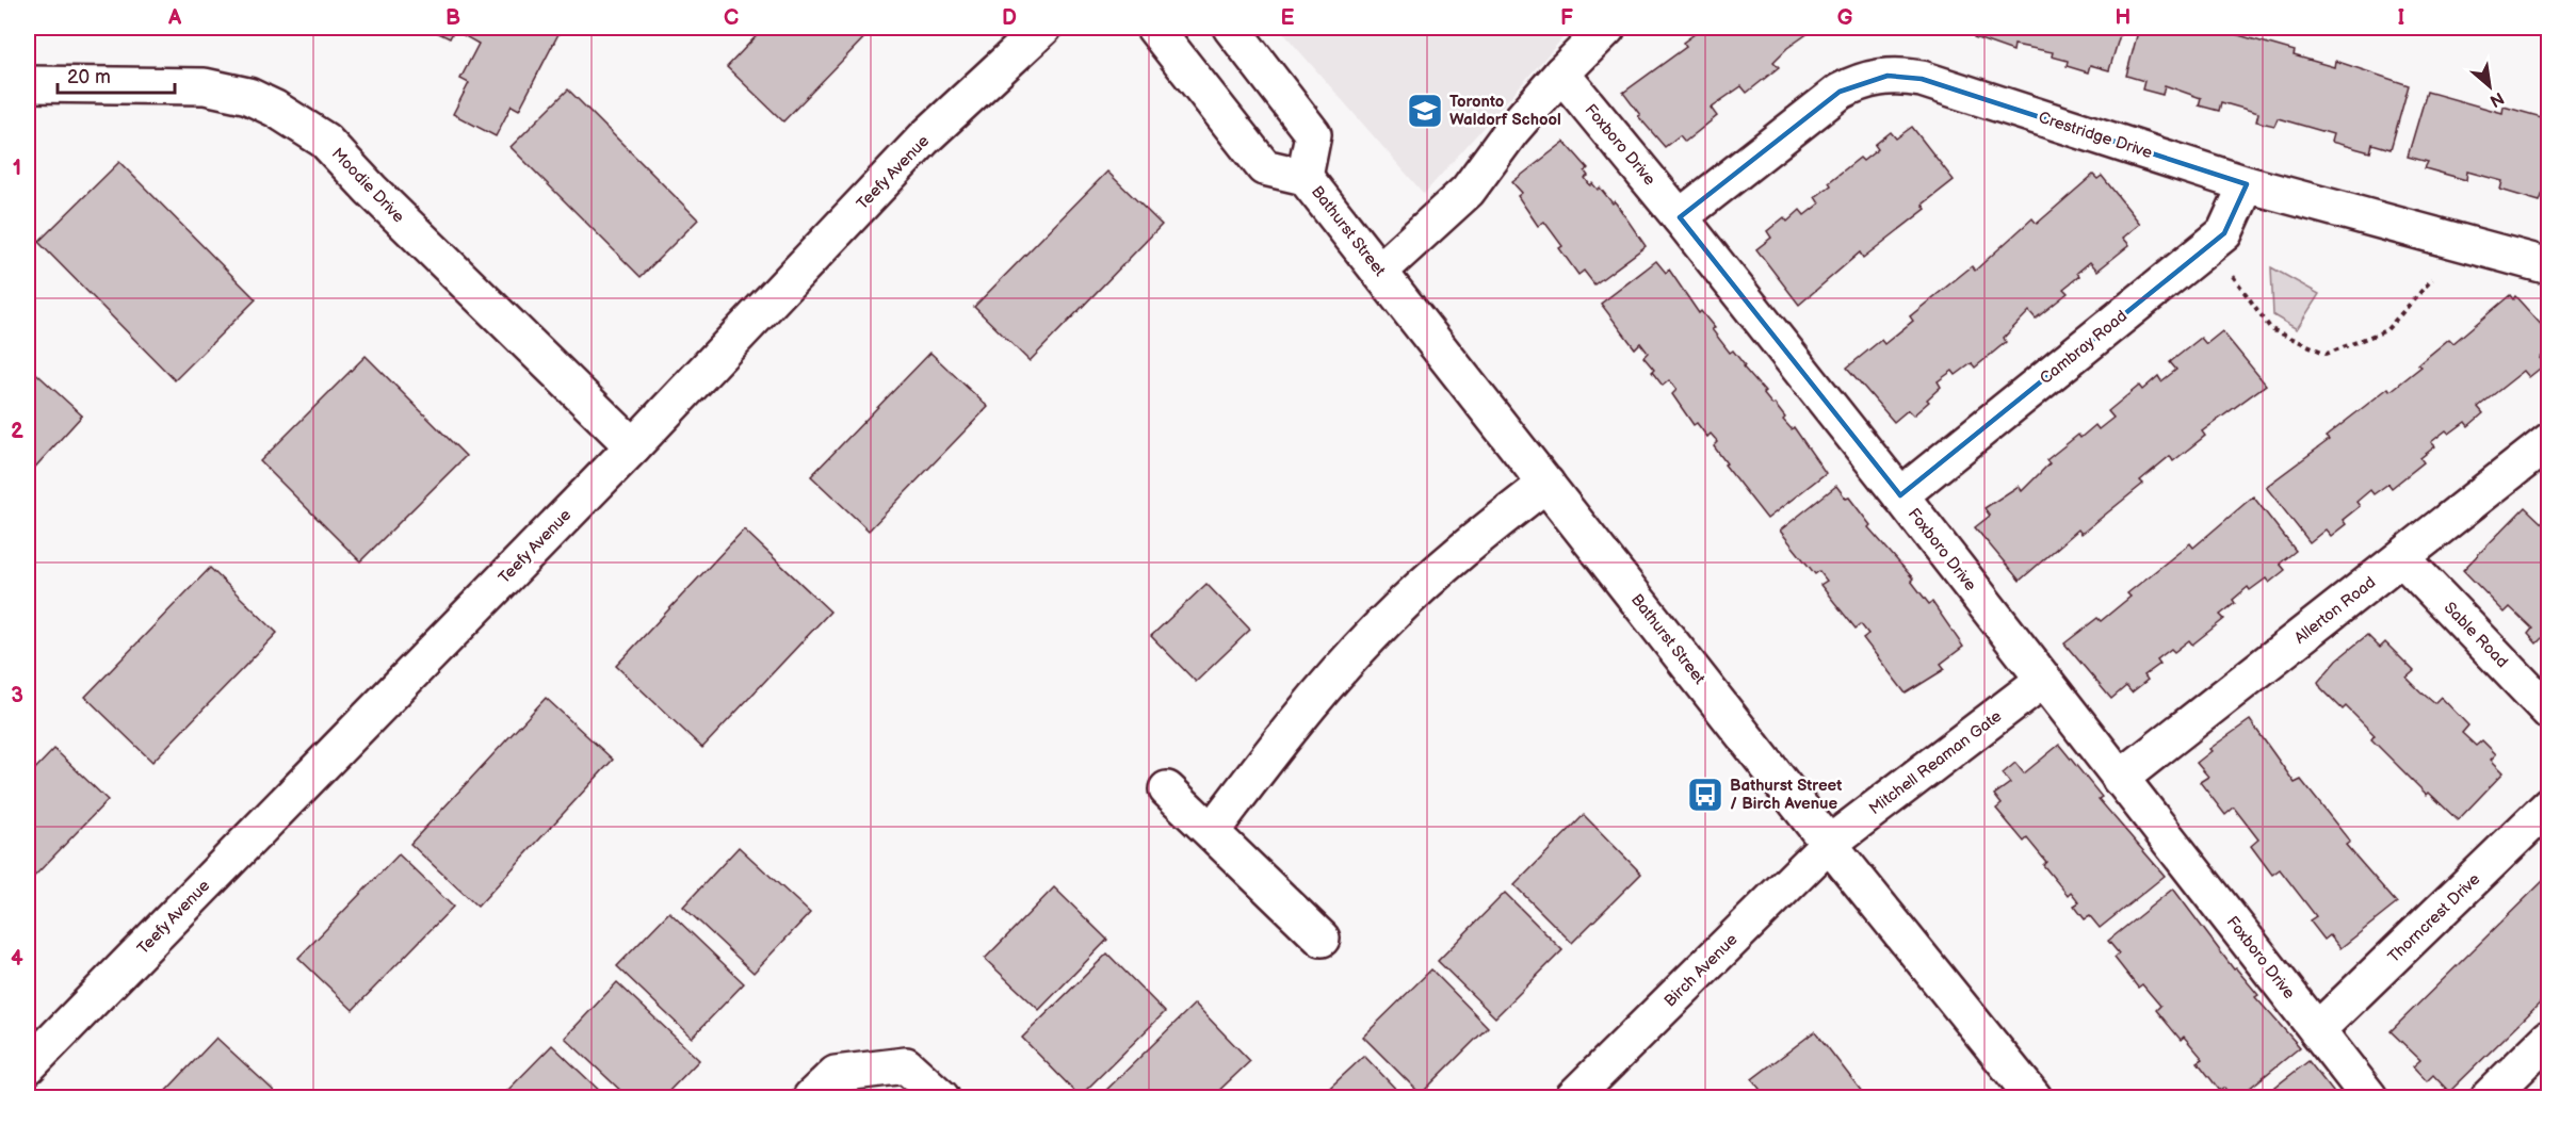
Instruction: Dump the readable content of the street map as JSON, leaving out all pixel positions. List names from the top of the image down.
{
  "streets": {
    "street": [
      "Crestridge Drive",
      "Foxboro Drive",
      "Teefy Avenue",
      "Moodie Drive",
      "Bathurst Street",
      "Cambray Road",
      "Allerton Road",
      "Sable Road",
      "Mitchell Reaman Gate",
      "Thorncrest Drive",
      "Birch Avenue"
    ]
  },
  "crossings": [
    ["Crestridge Drive", "Foxboro Drive"],
    ["Crestridge Drive", "Cambray Road"],
    ["Foxboro Drive", "Cambray Road"],
    ["Foxboro Drive", "Allerton Road"],
    ["Foxboro Drive", "Mitchell Reaman Gate"],
    ["Foxboro Drive", "Thorncrest Drive"],
    ["Teefy Avenue", "Moodie Drive"],
    ["Bathurst Street", "Mitchell Reaman Gate"],
    ["Bathurst Street", "Birch Avenue"],
    ["Allerton Road", "Sable Road"],
    ["Mitchell Reaman Gate", "Birch Avenue"]
  ],
  "places": {
    "school or university": ["Toronto Waldorf School"],
    "bus stop": ["Bathurst Street / Birch Avenue"]
  },
  "scale_bar": "20 m",
  "north": "bottom right",
  "grid": {
    "columns": [
      "A",
      "B",
      "C",
      "D",
      "E",
      "F",
      "G",
      "H",
      "I"
    ],
    "rows": [
      "1",
      "2",
      "3",
      "4"
    ]
  }
}
